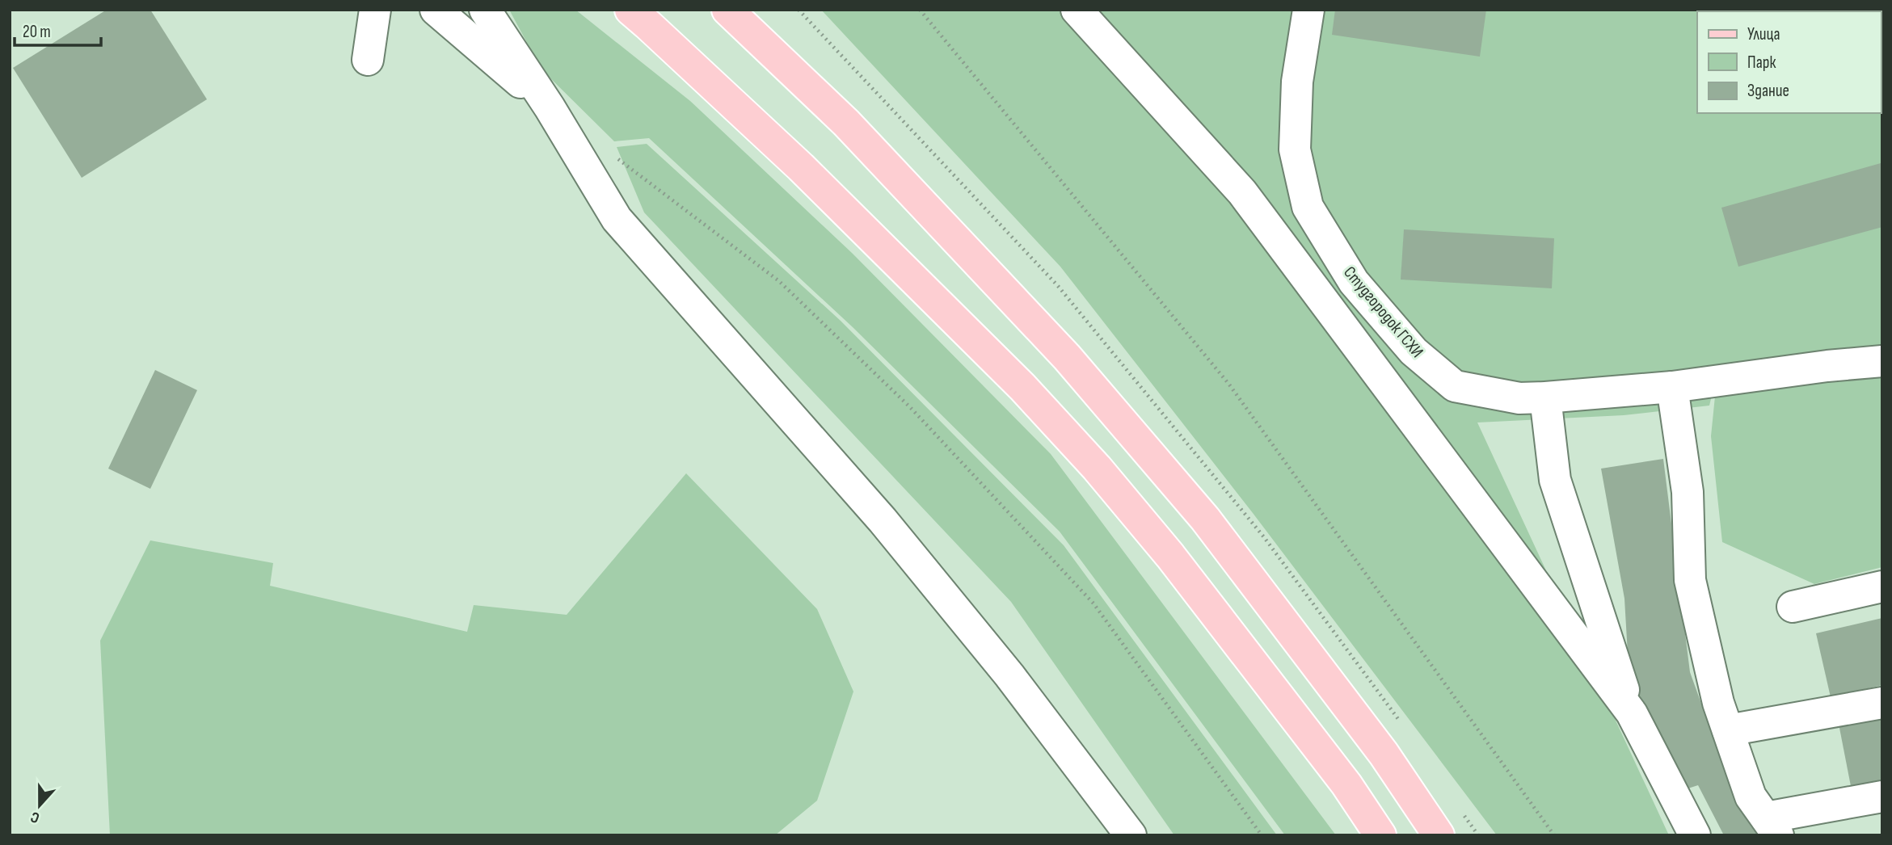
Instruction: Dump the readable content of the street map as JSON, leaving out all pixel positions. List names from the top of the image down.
{
  "streets": {
    "lane": ["Студгородок ГСХИ"]
  },
  "legend": ["Улица", "Парк", "Здание"],
  "scale_bar": "20 m",
  "north": "bottom"
}
